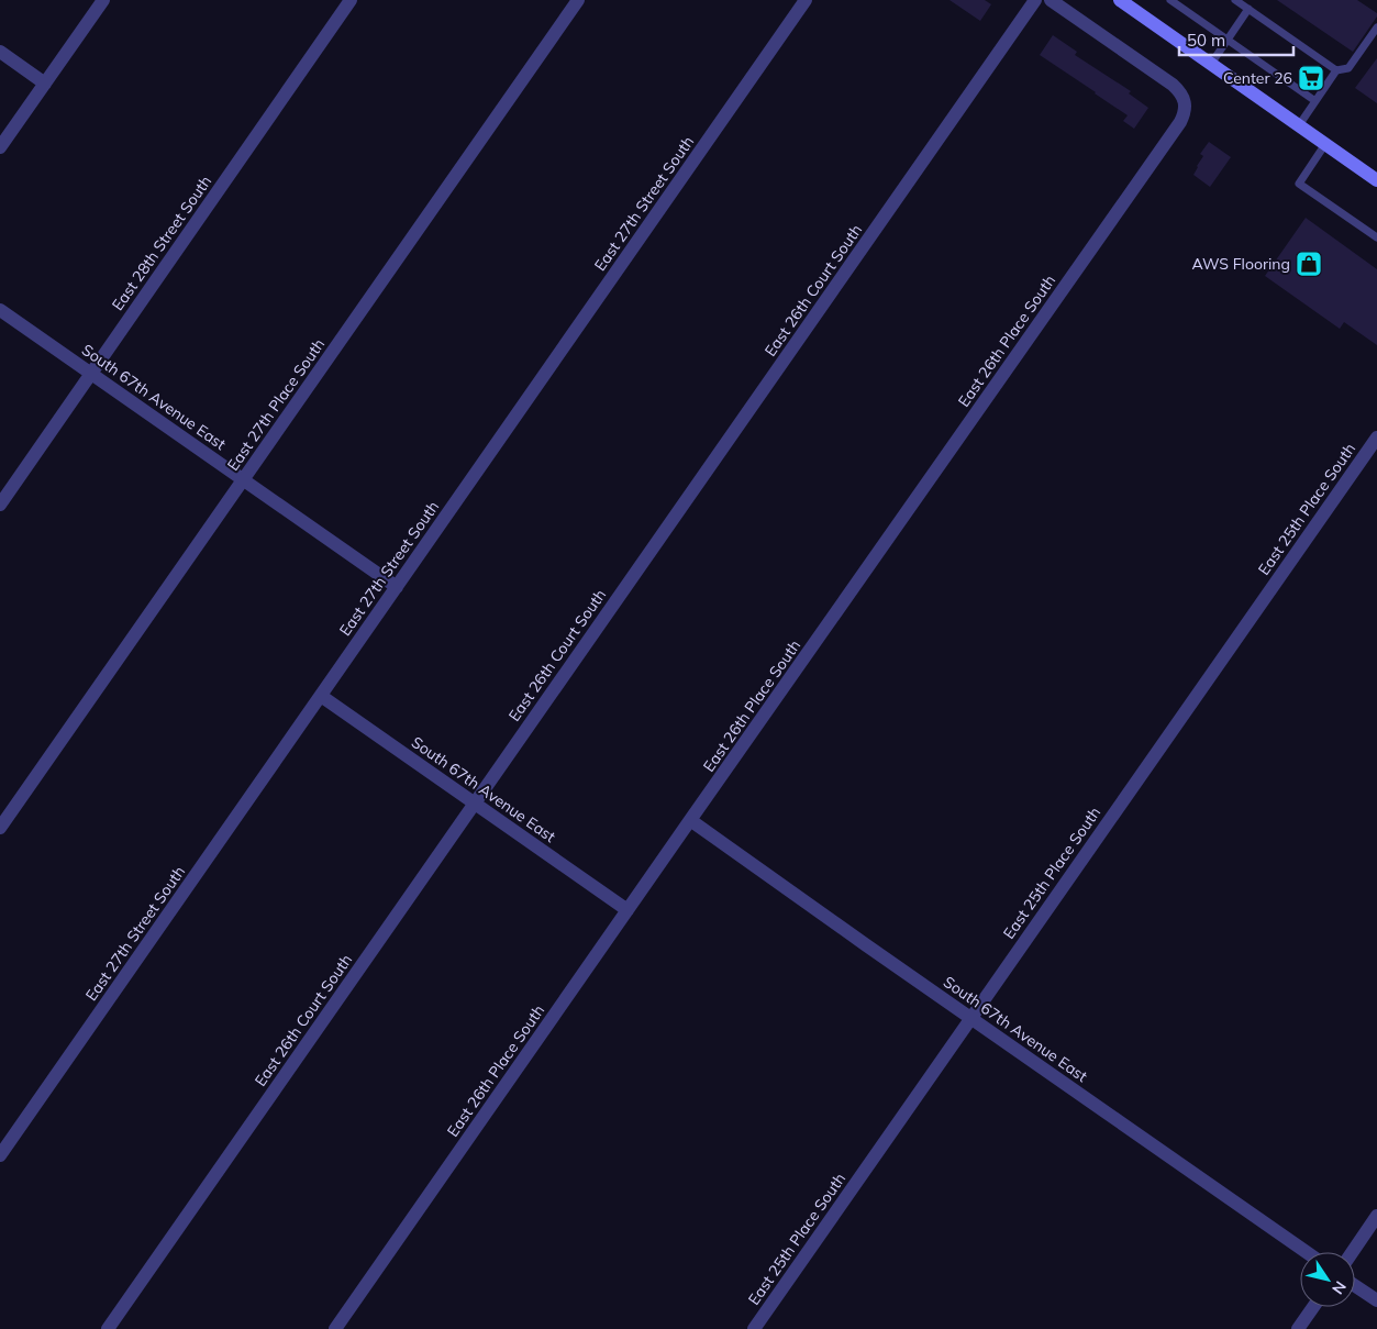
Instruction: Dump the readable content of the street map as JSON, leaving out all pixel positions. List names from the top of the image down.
{
  "streets": {
    "street": [
      "East 27th Street South",
      "East 28th Street South",
      "East 26th Court South",
      "East 26th Place South",
      "South 67th Avenue East",
      "East 27th Place South",
      "East 25th Place South"
    ]
  },
  "crossings": [
    ["East 27th Street South", "South 67th Avenue East"],
    ["East 28th Street South", "South 67th Avenue East"],
    ["East 26th Court South", "South 67th Avenue East"],
    ["East 26th Place South", "South 67th Avenue East"],
    ["South 67th Avenue East", "East 27th Place South"],
    ["South 67th Avenue East", "East 25th Place South"]
  ],
  "places": {
    "supermarket": ["Center 26"],
    "shop": ["AWS Flooring"]
  },
  "scale_bar": "50 m",
  "north": "bottom right"
}
